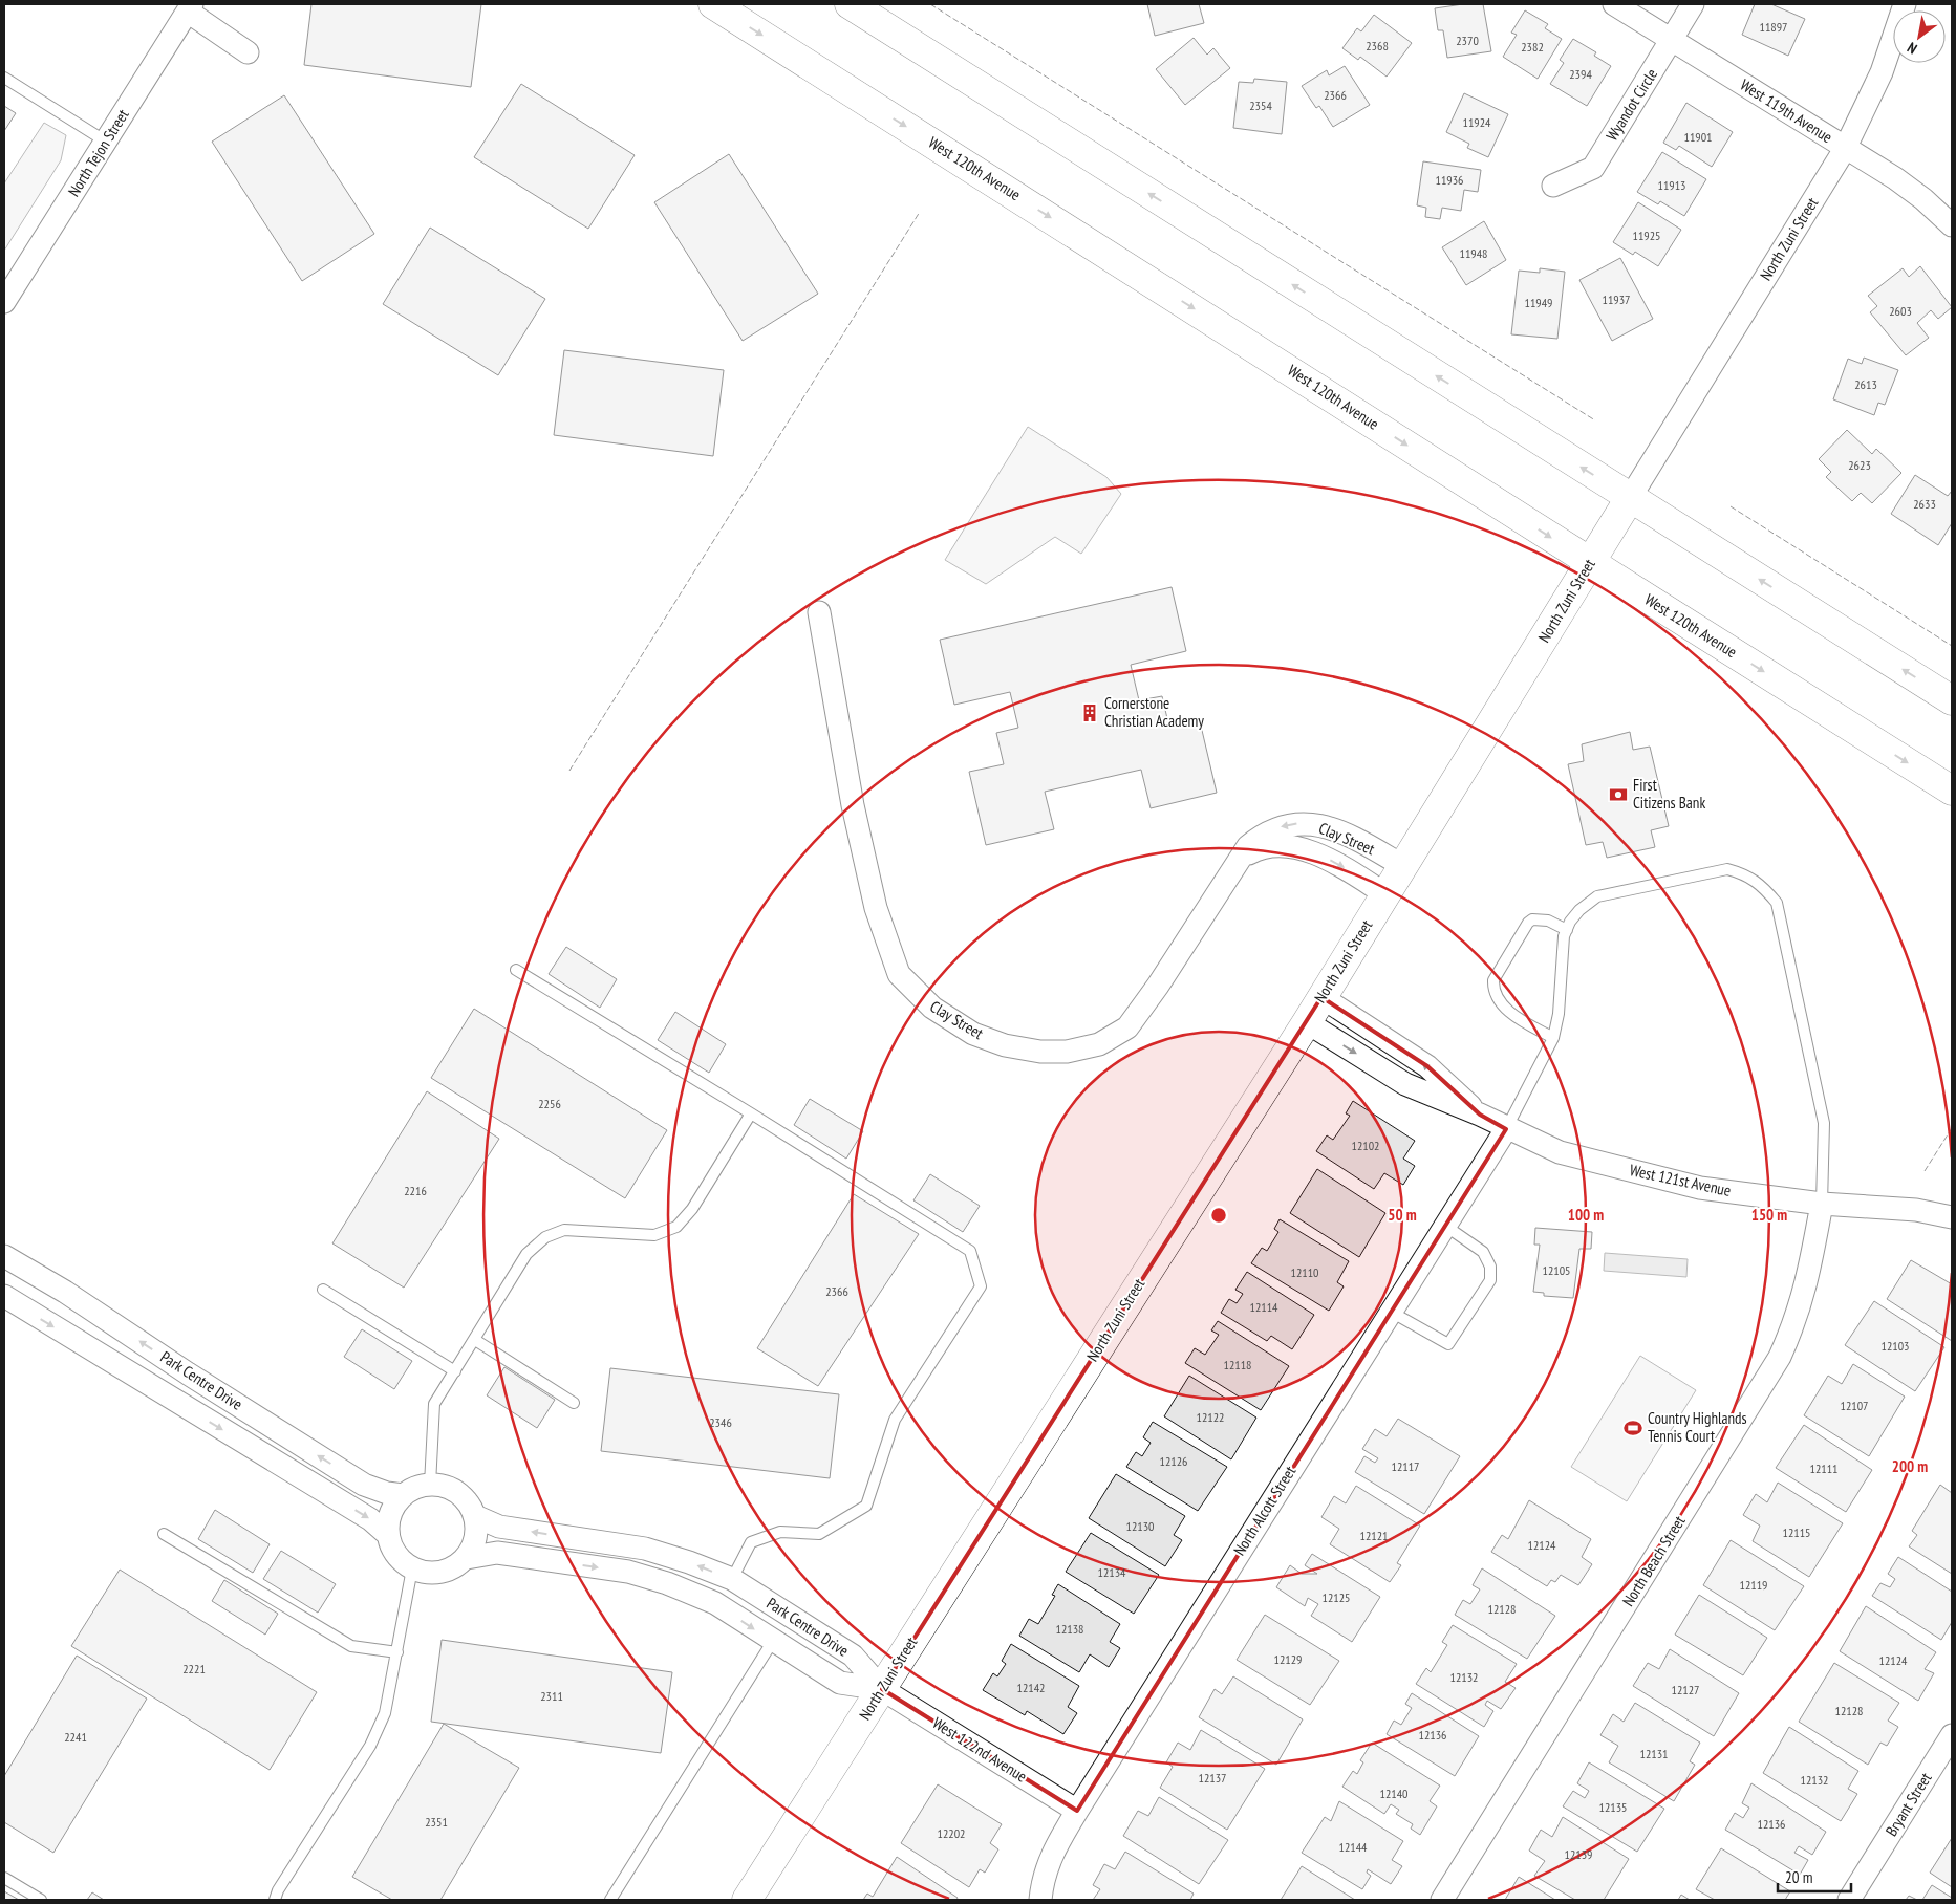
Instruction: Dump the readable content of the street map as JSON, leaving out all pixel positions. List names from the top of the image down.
{
  "streets": {
    "main road": ["West 120th Avenue", "North Zuni Street"],
    "street": [
      "Wyandot Circle",
      "West 119th Avenue",
      "North Tejon Street",
      "Clay Street",
      "West 121st Avenue",
      "Park Centre Drive",
      "North Alcott Street",
      "North Beach Street",
      "West 122nd Avenue",
      "Bryant Street"
    ]
  },
  "crossings": [
    ["Wyandot Circle", "West 119th Avenue"],
    ["West 119th Avenue", "North Zuni Street"],
    ["West 120th Avenue", "North Zuni Street"],
    ["North Zuni Street", "Clay Street"],
    ["North Zuni Street", "West 121st Avenue"],
    ["North Zuni Street", "Park Centre Drive"],
    ["North Zuni Street", "West 122nd Avenue"],
    ["West 121st Avenue", "North Alcott Street"],
    ["West 121st Avenue", "North Beach Street"],
    ["Park Centre Drive", "West 122nd Avenue"],
    ["North Alcott Street", "West 122nd Avenue"]
  ],
  "places": {
    "building": ["Cornerstone Christian Academy"],
    "bank": ["First Citizens Bank"],
    "sports": ["Country Highlands Tennis Court"]
  },
  "house_numbers": [
    "11897",
    "2370",
    "2368",
    "2382",
    "2394",
    "2366",
    "2354",
    "11924",
    "11901",
    "11936",
    "11913",
    "11925",
    "11948",
    "11937",
    "11949",
    "2603",
    "2613",
    "2623",
    "2633",
    "2256",
    "12102",
    "2216",
    "12105",
    "12110",
    "2366",
    "12114",
    "12103",
    "12118",
    "12107",
    "12122",
    "2346",
    "12126",
    "12117",
    "12111",
    "12130",
    "12115",
    "12121",
    "12124",
    "12134",
    "12119",
    "12125",
    "12128",
    "12138",
    "12129",
    "12124",
    "2221",
    "12132",
    "12142",
    "12127",
    "2311",
    "12128",
    "12136",
    "2241",
    "12131",
    "12137",
    "12132",
    "12140",
    "12135",
    "2351",
    "12136",
    "12202",
    "12144",
    "12139"
  ],
  "scale_bar": "20 m",
  "north": "bottom left",
  "rings": [
    "50 m",
    "100 m",
    "150 m",
    "200 m"
  ]
}
